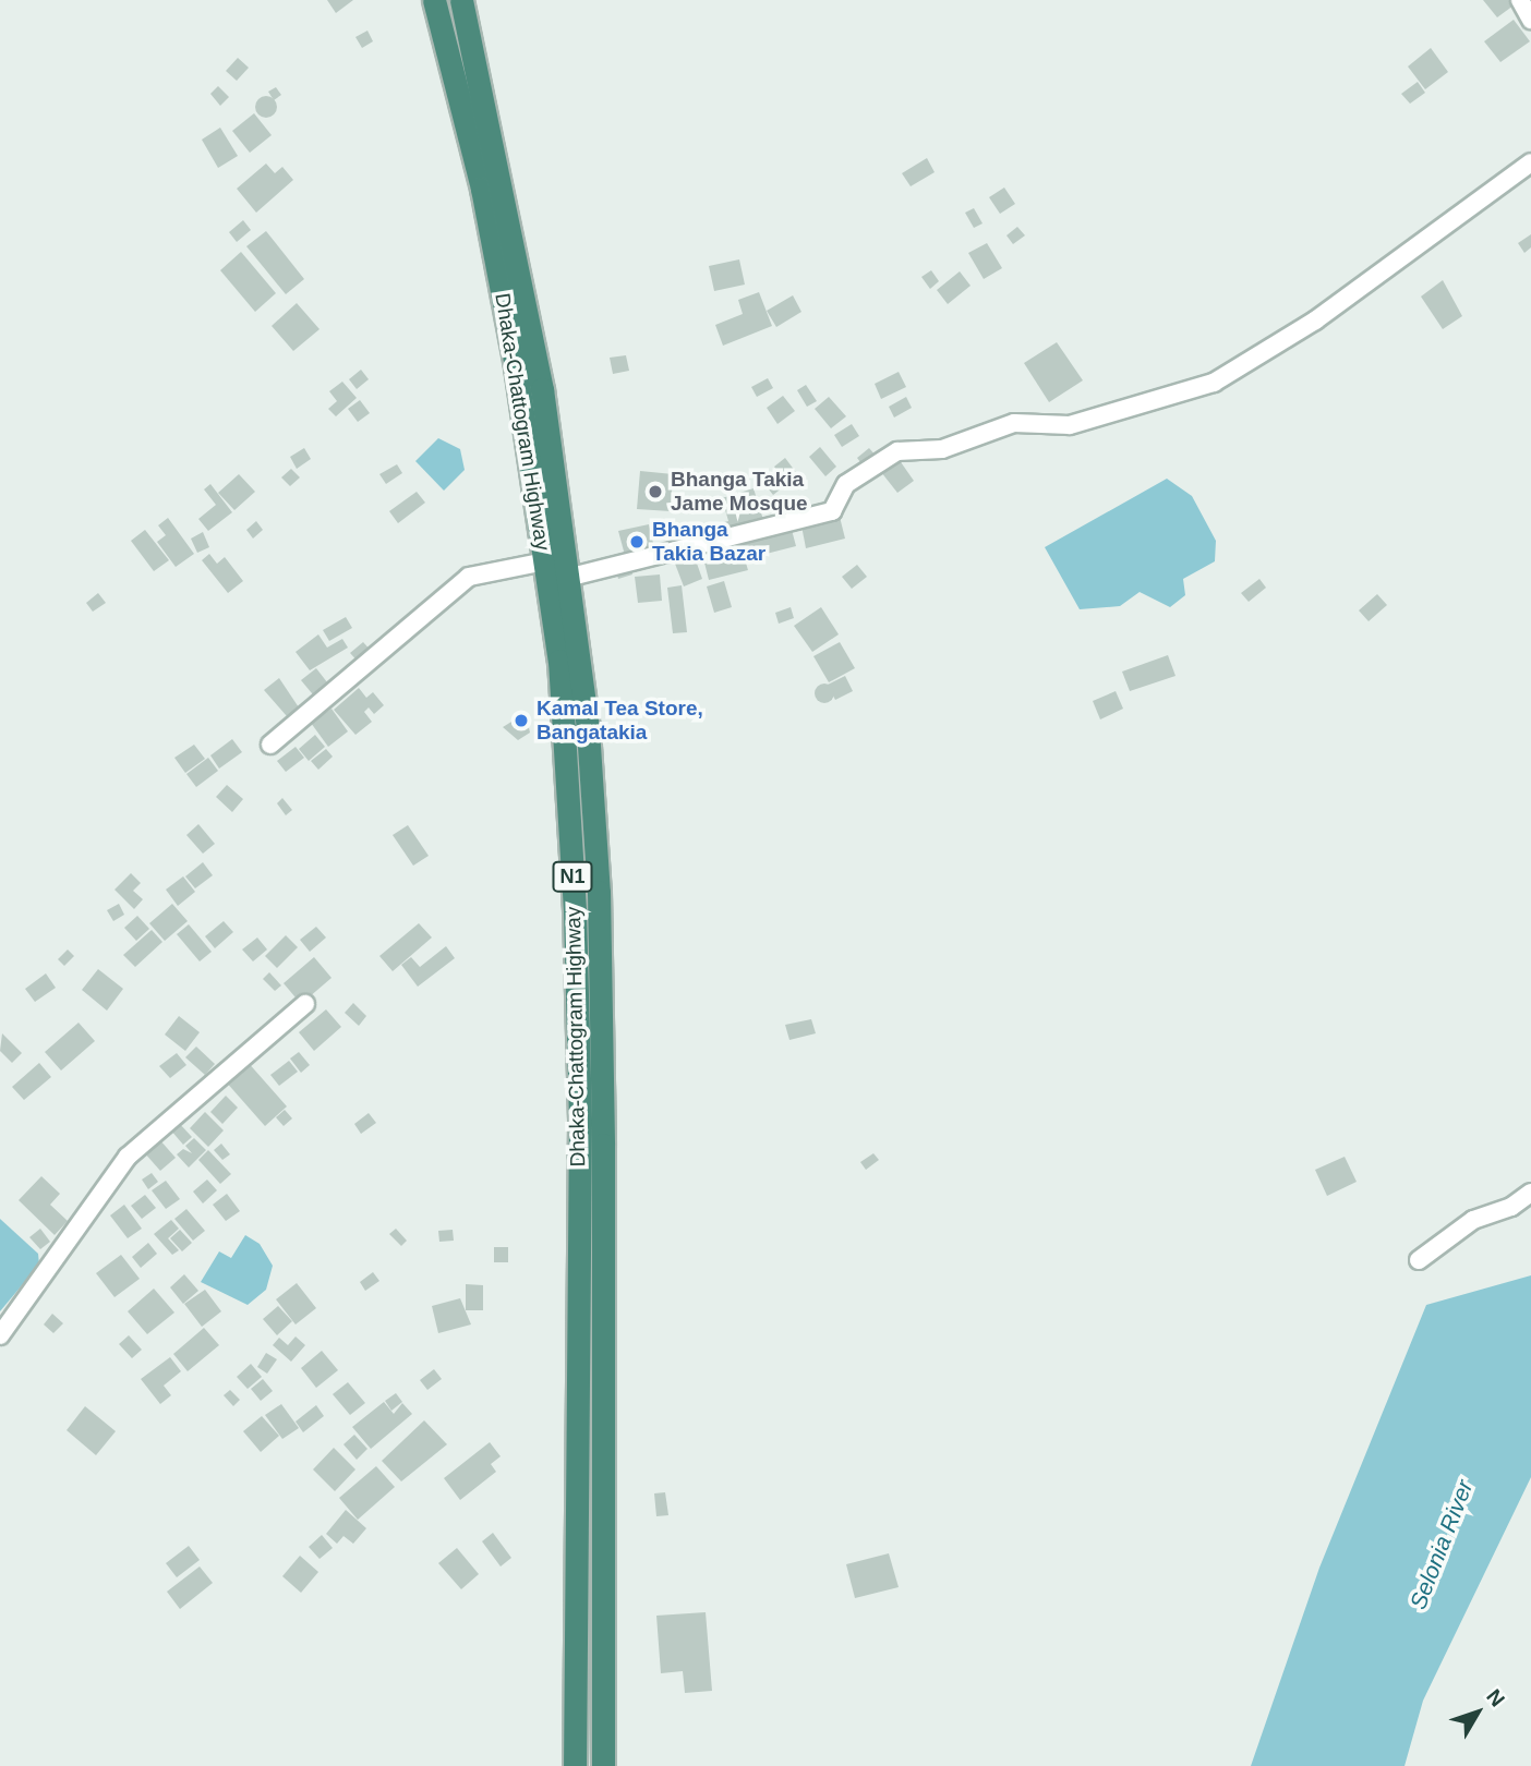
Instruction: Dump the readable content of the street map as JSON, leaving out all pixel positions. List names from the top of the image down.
{
  "streets": {
    "highway": ["Dhaka-Chattogram Highway", "N1"]
  },
  "water": ["Selonia River"],
  "places": ["Bhanga Takia Jame Mosque", "Bhanga Takia Bazar", "Kamal Tea Store, Bangatakia"],
  "north": "top right"
}
